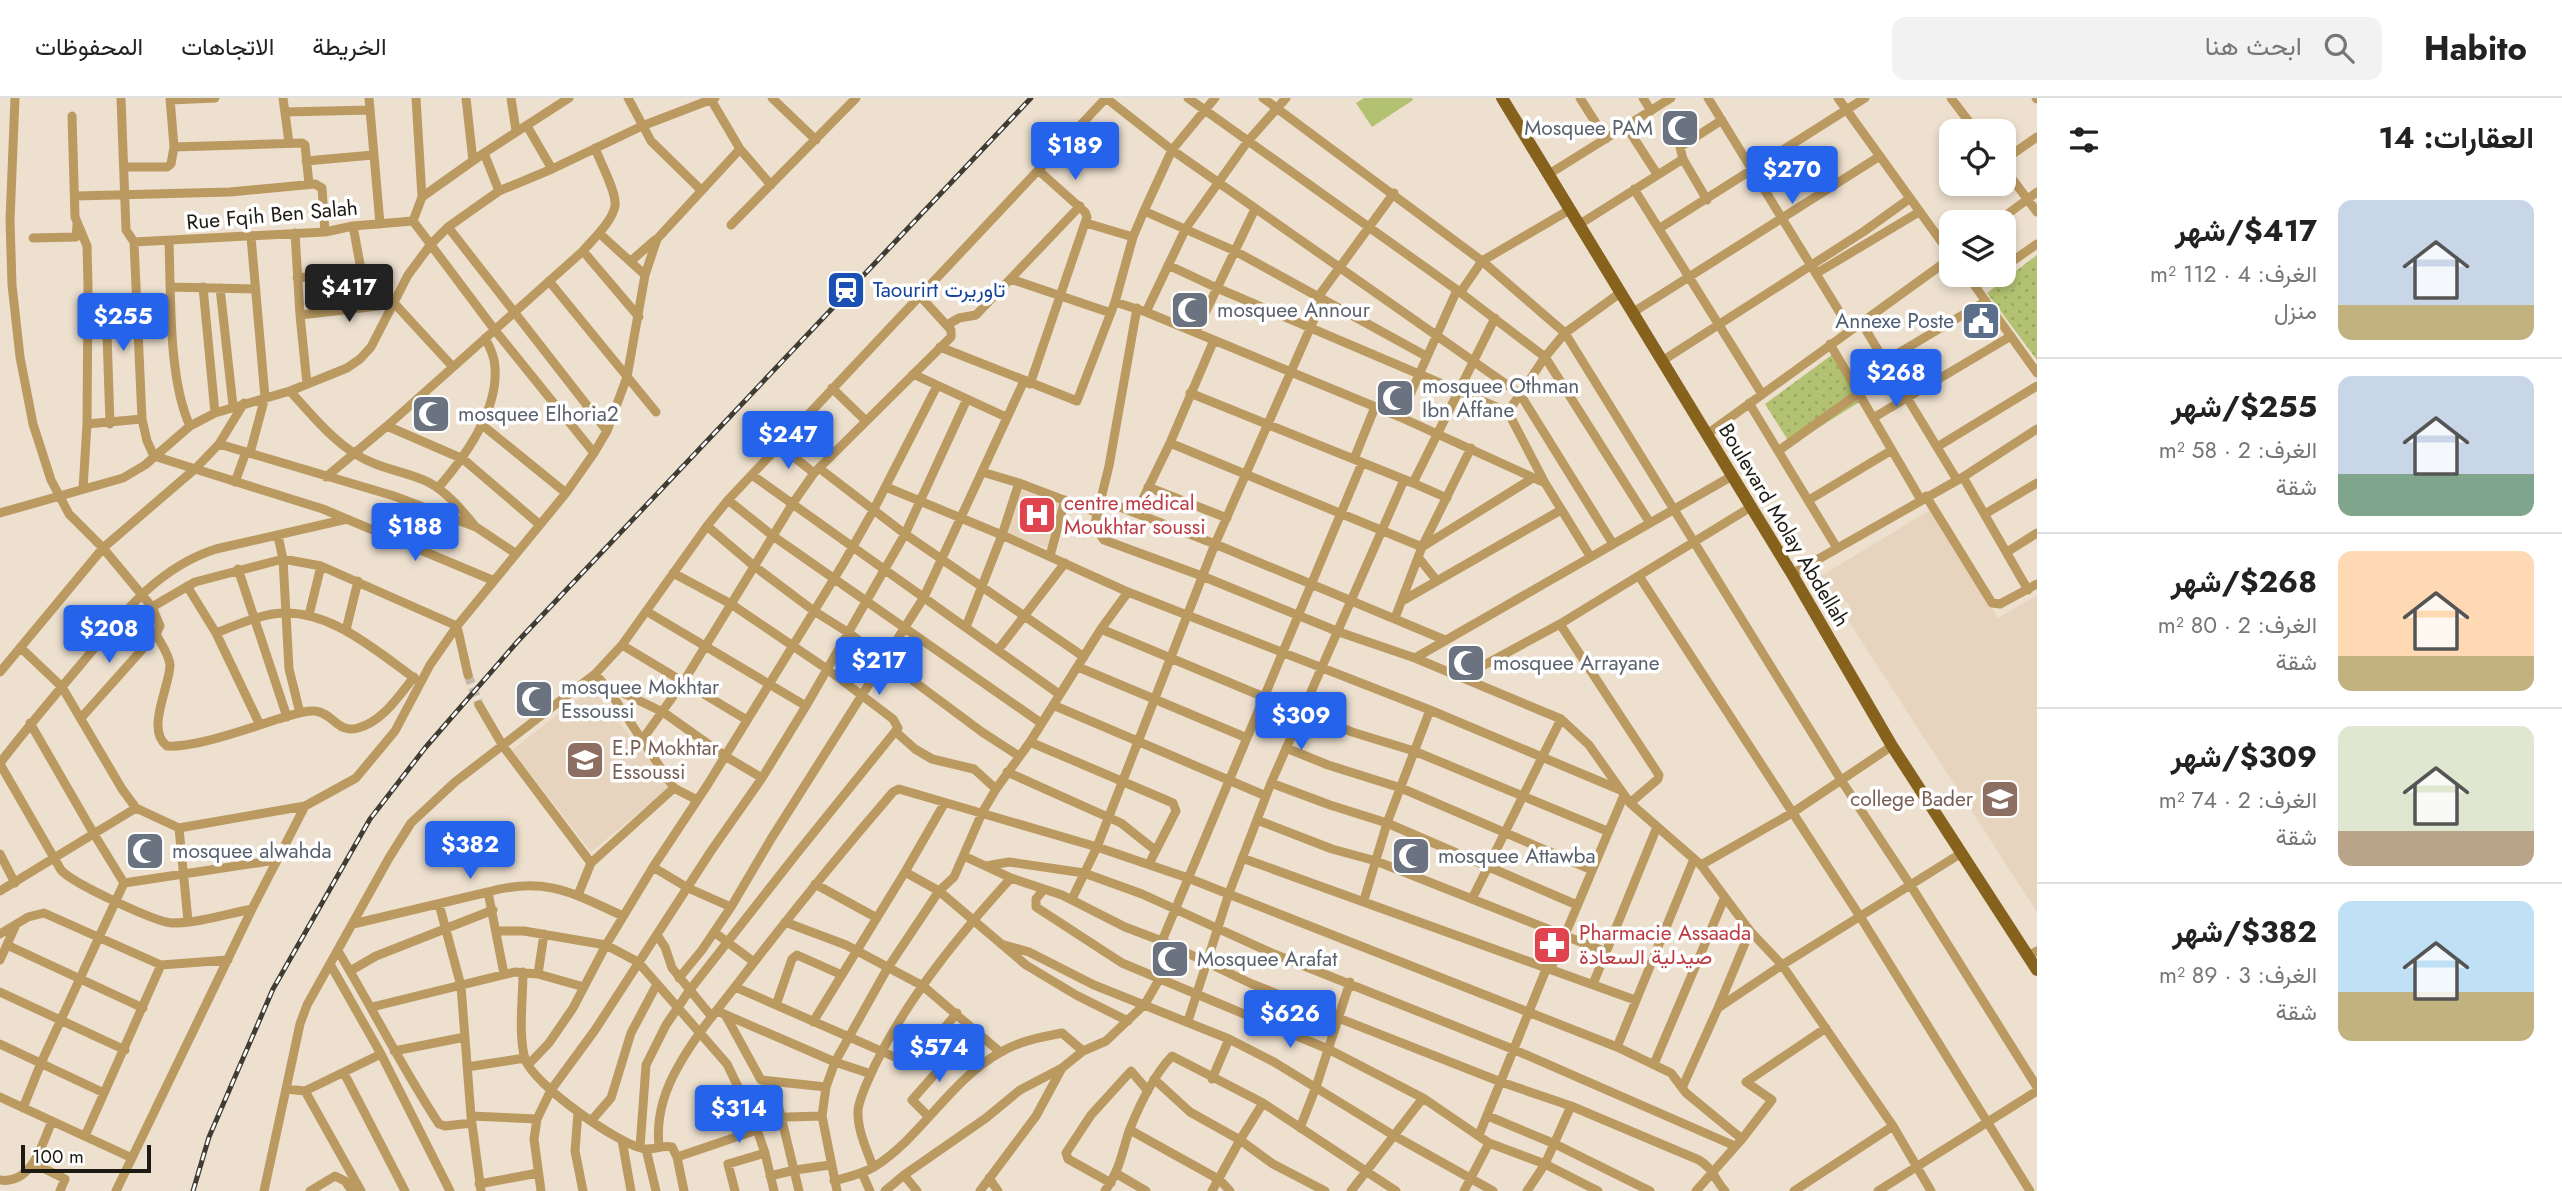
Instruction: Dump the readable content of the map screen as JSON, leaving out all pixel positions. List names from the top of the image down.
{
  "streets": {
    "main road": ["Boulevard Molay Abdellah"],
    "street": ["Rue Fqih Ben Salah"]
  },
  "places": {
    "mosque": [
      "Mosquee PAM",
      "mosquee Annour",
      "mosquee Othman Ibn Affane",
      "mosquee Elhoria2",
      "mosquee Arrayane",
      "mosquee Mokhtar Essoussi",
      "mosquee alwahda",
      "mosquee Attawba",
      "Mosquee Arafat"
    ],
    "station": ["Taourirt تاوريرت"],
    "public building": ["Annexe Poste"],
    "hospital": ["centre médical Moukhtar soussi"],
    "school or university": ["E.P Mokhtar Essoussi", "college Bader"],
    "pharmacy": ["Pharmacie Assaada صيدلية السعادة"]
  },
  "scale_bar": "100 m",
  "page": {
    "header": "Habito",
    "search": "ابحث هنا",
    "nav": ["الخريطة", "الاتجاهات", "المحفوظات"],
    "heading": "العقارات: 14",
    "price": [
      "$189",
      "$270",
      "$417",
      "$255",
      "$268",
      "$247",
      "$188",
      "$208",
      "$217",
      "$309",
      "$382",
      "$626",
      "$574",
      "$314"
    ],
    "list": [
      {
        "name": "$417/شهر",
        "note": "الغرف: 4 · 112 m² · منزل"
      },
      {
        "name": "$255/شهر",
        "note": "الغرف: 2 · 58 m² · شقة"
      },
      {
        "name": "$268/شهر",
        "note": "الغرف: 2 · 80 m² · شقة"
      },
      {
        "name": "$309/شهر",
        "note": "الغرف: 2 · 74 m² · شقة"
      },
      {
        "name": "$382/شهر",
        "note": "الغرف: 3 · 89 m² · شقة"
      }
    ],
    "scale": "100 m"
  }
}
